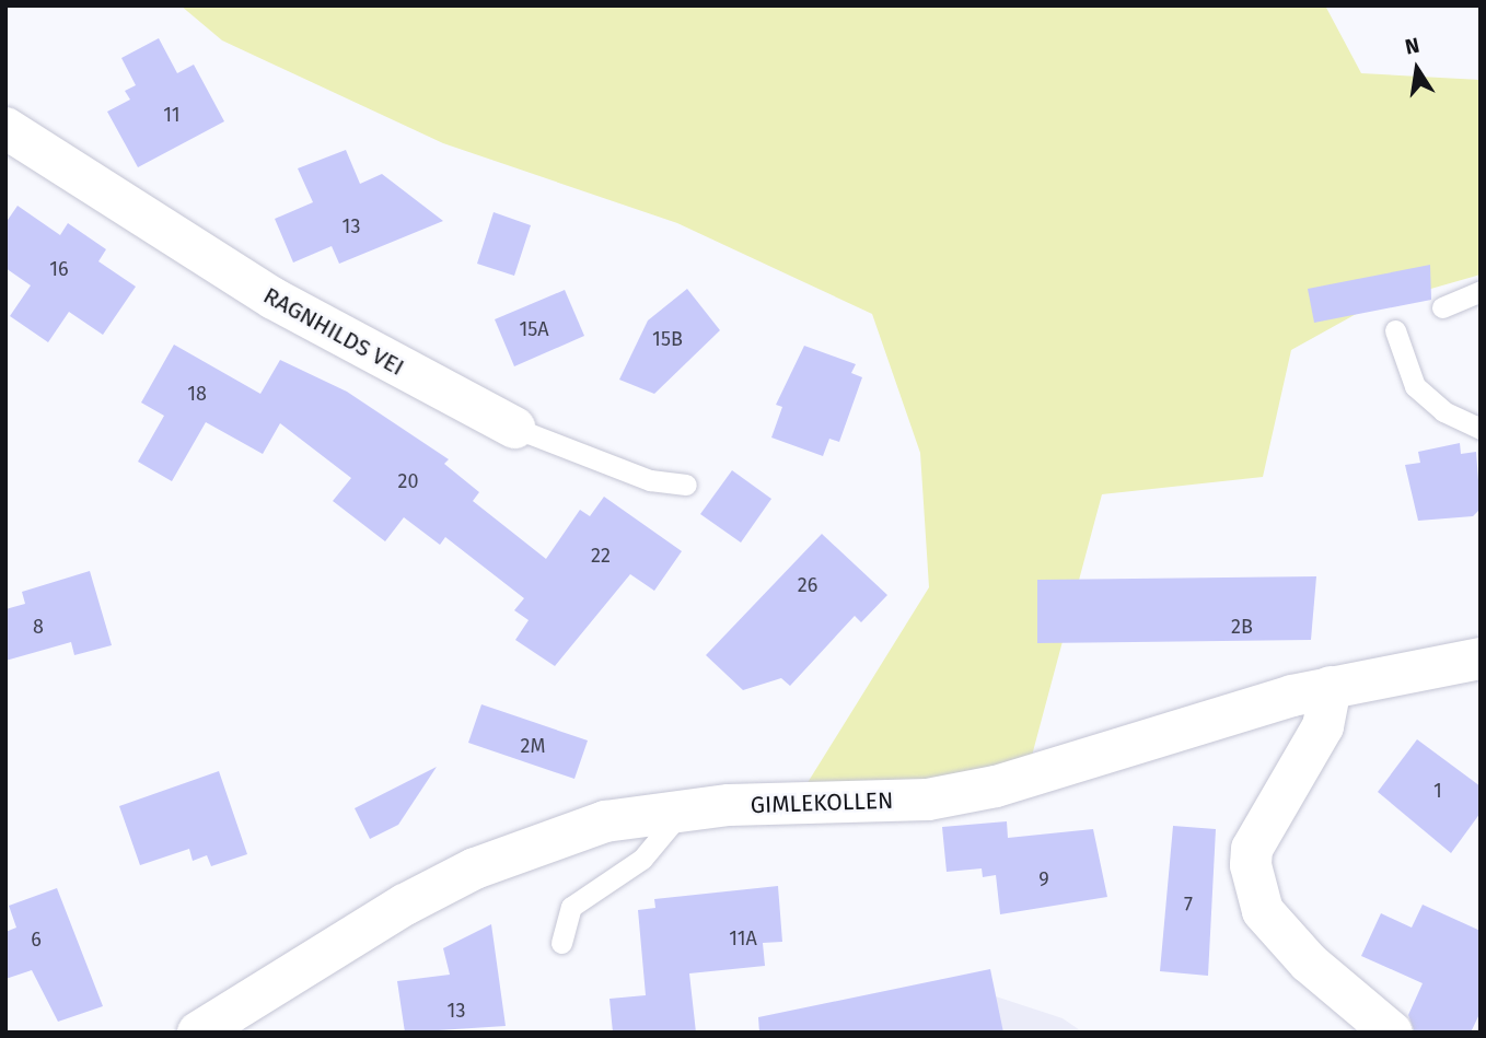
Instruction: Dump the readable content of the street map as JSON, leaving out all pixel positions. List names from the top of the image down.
{
  "streets": {
    "street": ["RAGNHILDS VEI", "GIMLEKOLLEN"]
  },
  "house_numbers": [
    "11",
    "13",
    "16",
    "15A",
    "15B",
    "18",
    "20",
    "22",
    "26",
    "8",
    "2B",
    "2M",
    "1",
    "9",
    "7",
    "11A",
    "6",
    "13"
  ],
  "north": "top"
}
